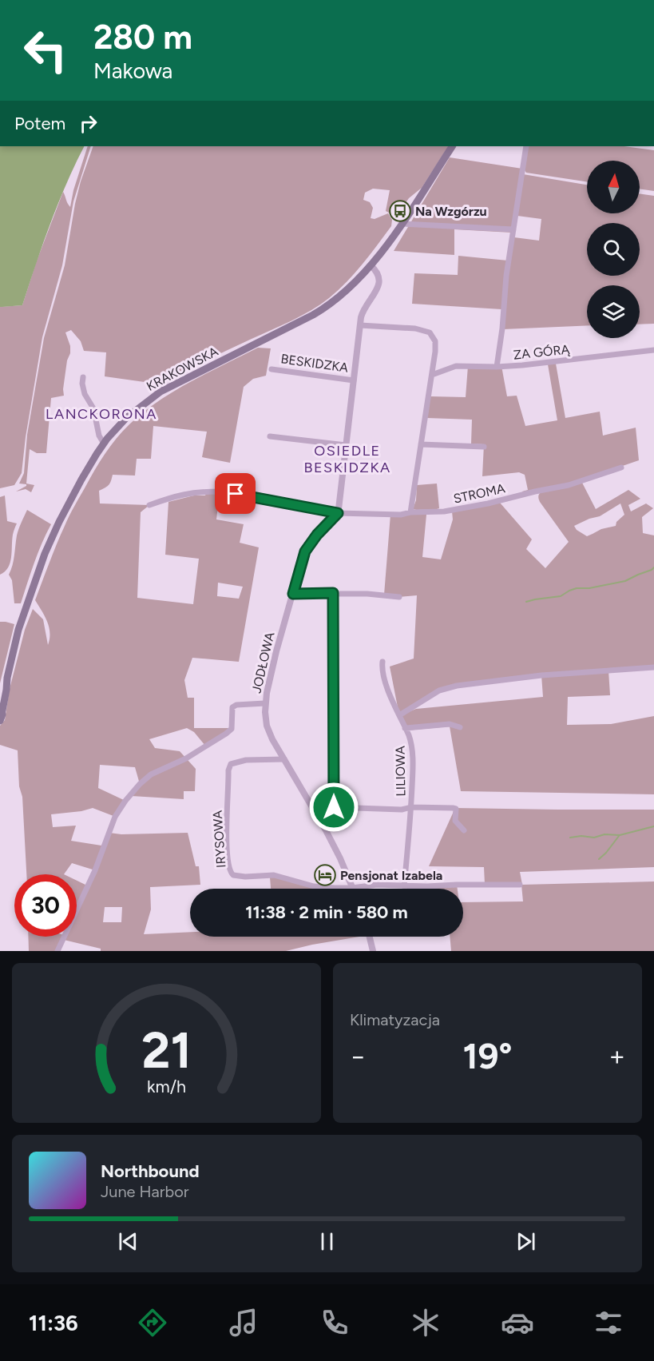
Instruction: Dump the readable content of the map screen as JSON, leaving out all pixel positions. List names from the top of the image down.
{
  "streets": {
    "main road": ["KRAKOWSKA"],
    "street": [
      "ZA GÓRĄ",
      "BESKIDZKA",
      "STROMA",
      "JODŁOWA",
      "LILIOWA",
      "IRYSOWA"
    ]
  },
  "crossings": [
    ["BESKIDZKA", "KRAKOWSKA"],
    ["BESKIDZKA", "STROMA"],
    ["BESKIDZKA", "JODŁOWA"],
    ["STROMA", "JODŁOWA"],
    ["JODŁOWA", "IRYSOWA"]
  ],
  "districts": ["LANCKORONA", "OSIEDLE BESKIDZKA"],
  "places": {
    "bus stop": ["Na Wzgórzu"],
    "hotel": ["Pensjonat Izabela"]
  },
  "north": "top",
  "page": {
    "turn": ["280 m", "Makowa"],
    "then": "Potem",
    "limit": "30",
    "trip": "11:38 · 2 min · 580 m",
    "tile": "Klimatyzacja",
    "heat": ["−", "19°", "+"],
    "song": ["Northbound", "June Harbor"],
    "tabs": "11:36",
    "gauge": ["21", "km/h"]
  }
}
